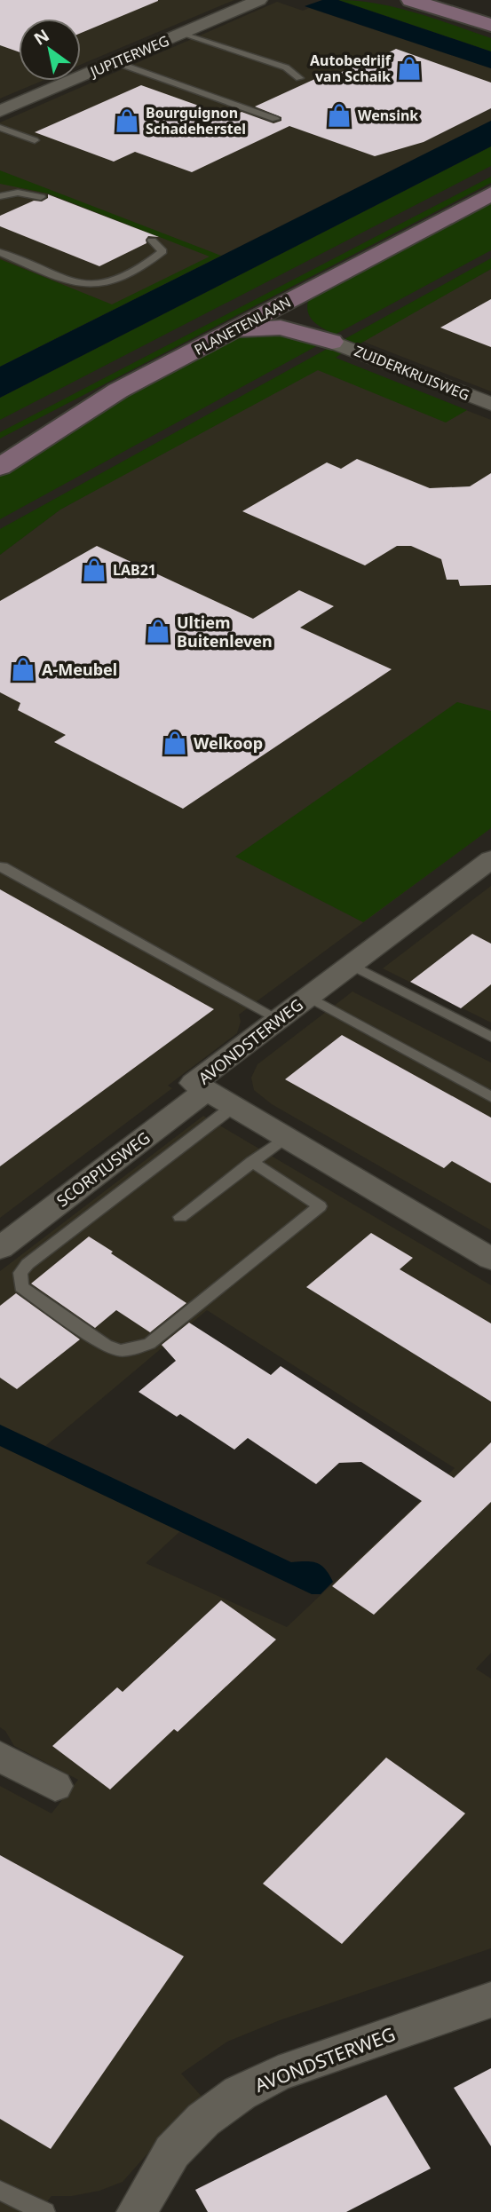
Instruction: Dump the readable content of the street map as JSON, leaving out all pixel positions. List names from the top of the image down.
{
  "streets": {
    "main road": ["PLANETENLAAN"],
    "street": [
      "JUPITERWEG",
      "ZUIDERKRUISWEG",
      "AVONDSTERWEG",
      "SCORPIUSWEG"
    ]
  },
  "crossings": [
    ["AVONDSTERWEG", "SCORPIUSWEG"]
  ],
  "places": {
    "shop": [
      "Autobedrijf van Schaik",
      "Wensink",
      "Bourguignon Schadeherstel",
      "LAB21",
      "Ultiem Buitenleven",
      "A-Meubel",
      "Welkoop"
    ]
  },
  "north": "top left"
}
